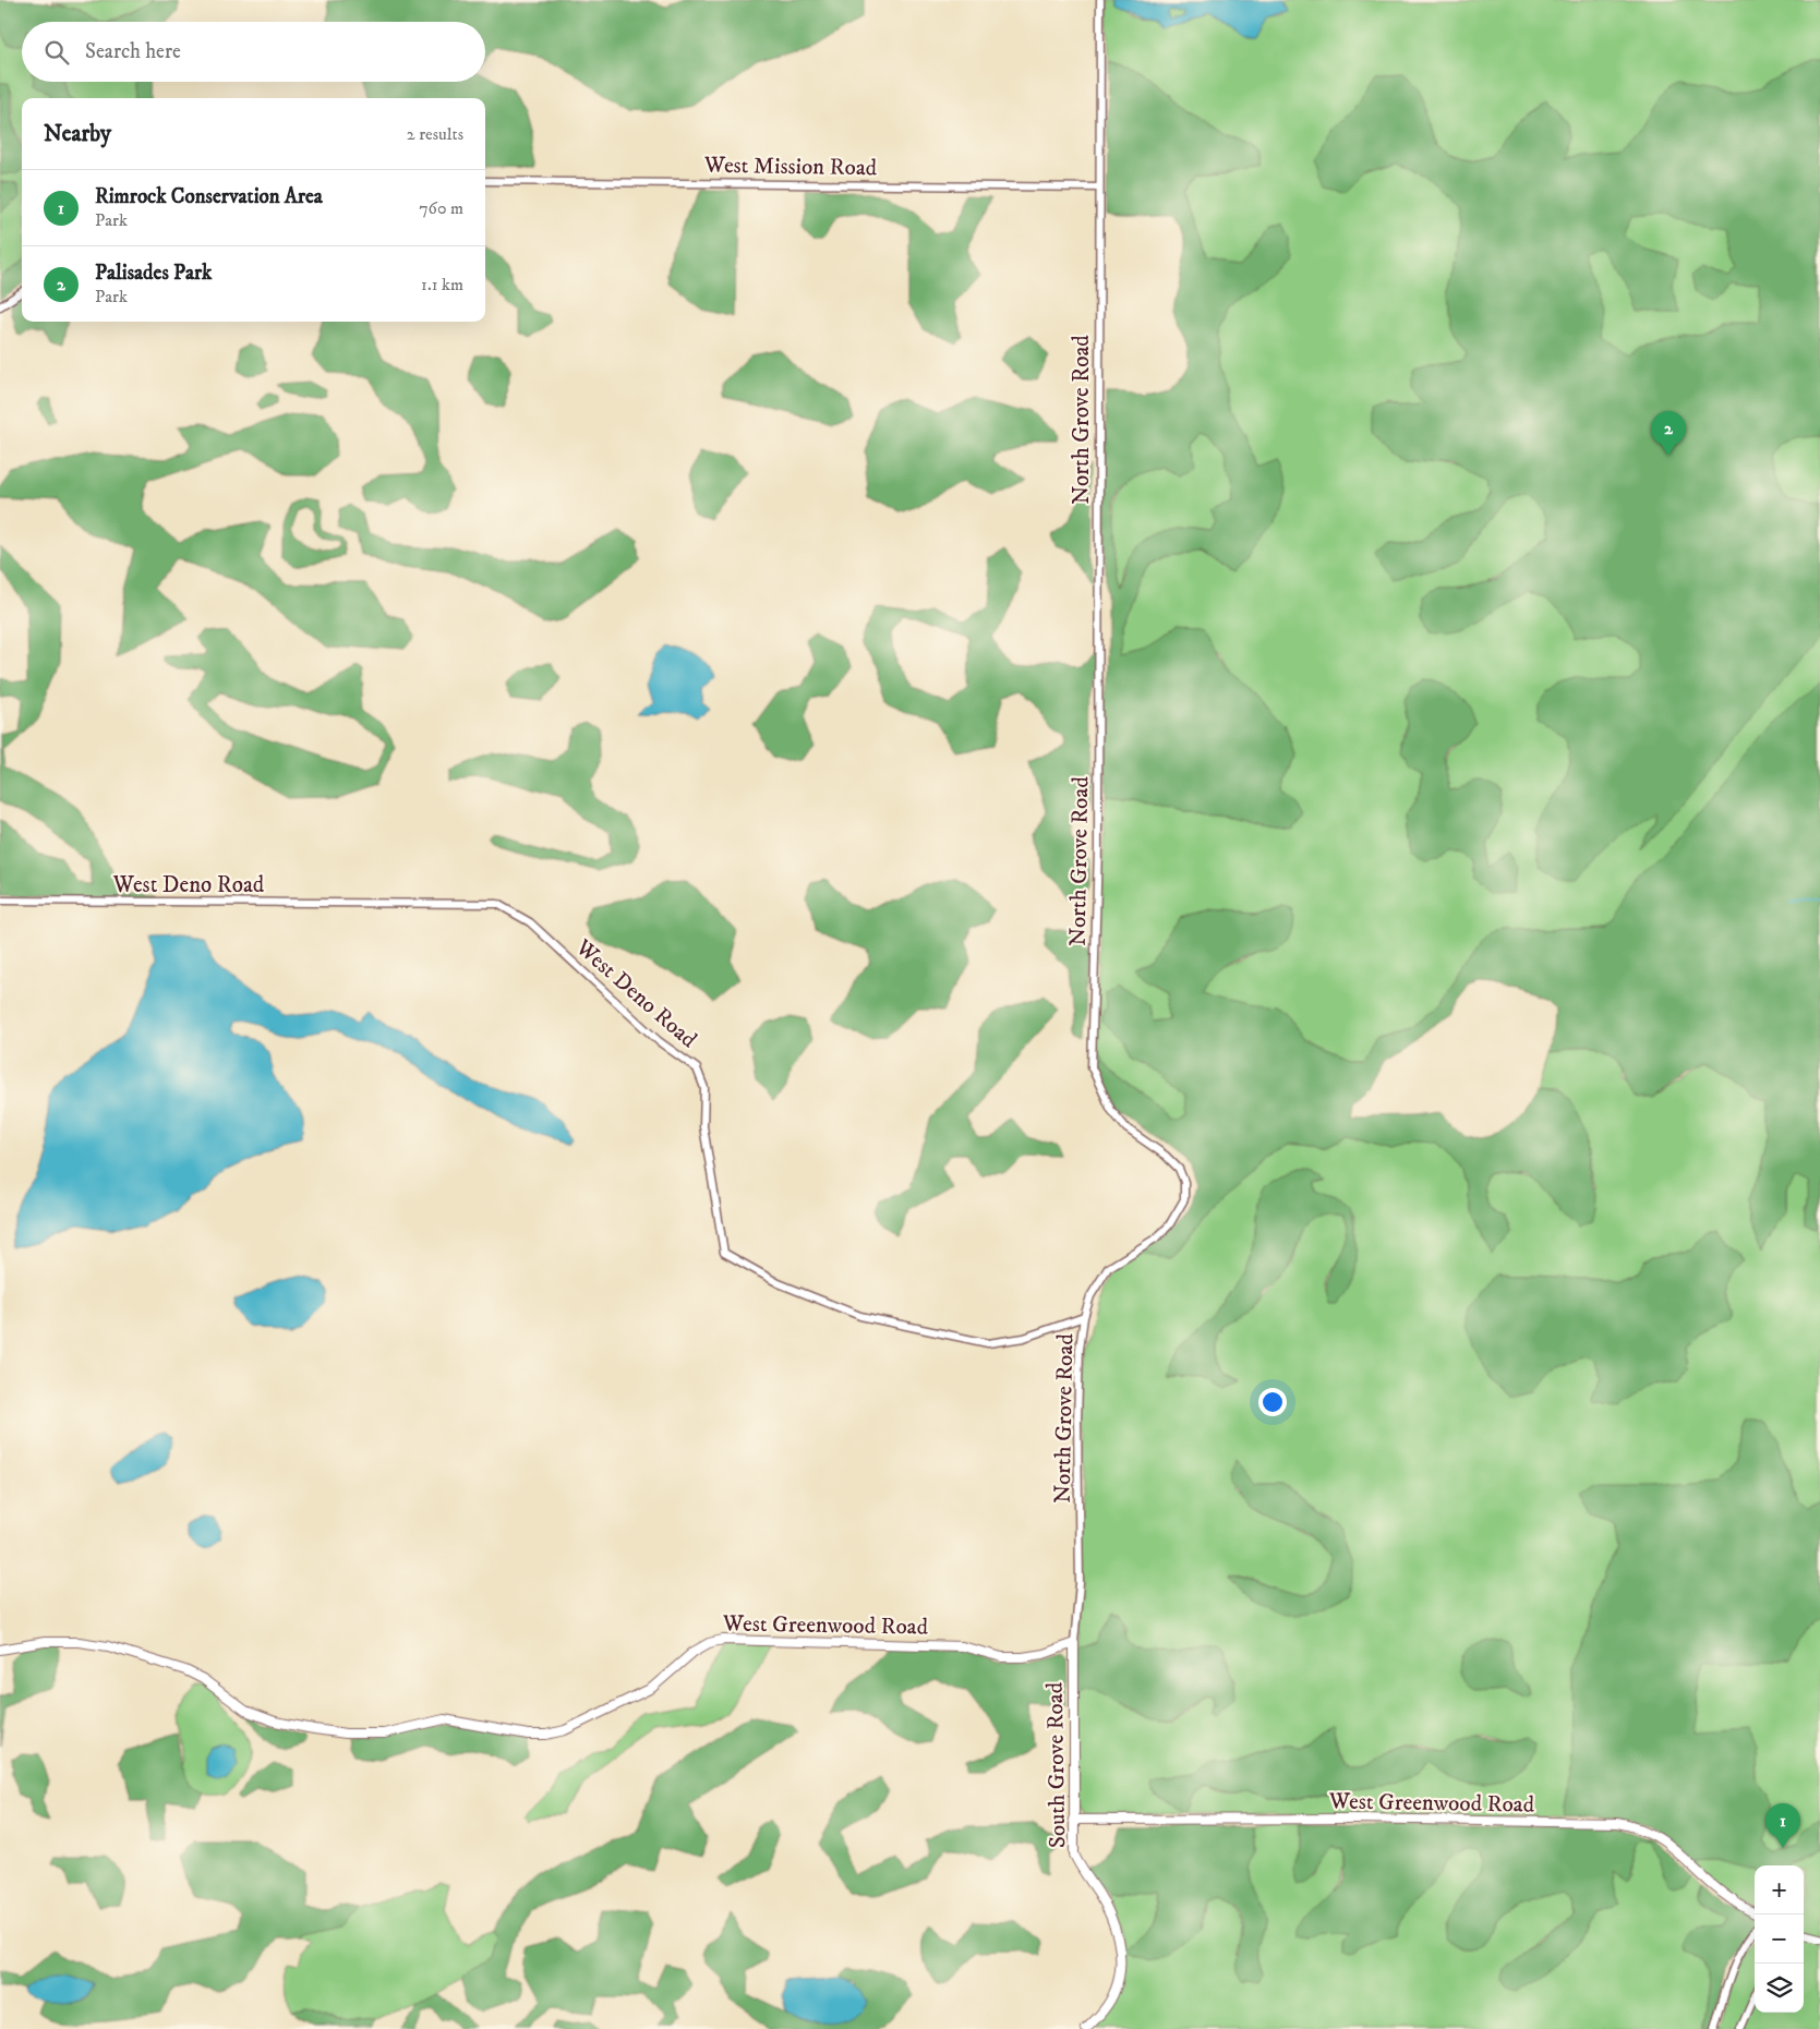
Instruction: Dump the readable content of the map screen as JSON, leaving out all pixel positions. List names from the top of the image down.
{
  "streets": {
    "street": [
      "West Mission Road",
      "North Grove Road",
      "West Deno Road",
      "West Greenwood Road",
      "South Grove Road"
    ]
  },
  "crossings": [
    ["West Mission Road", "North Grove Road"],
    ["North Grove Road", "West Deno Road"],
    ["North Grove Road", "West Greenwood Road"],
    ["North Grove Road", "South Grove Road"],
    ["West Greenwood Road", "South Grove Road"]
  ],
  "page": {
    "search": "Search here",
    "heading": ["Nearby", "2 results"],
    "list": [
      {
        "mark": "1",
        "name": "Rimrock Conservation Area",
        "note": "Park",
        "value": "760 m"
      },
      {
        "mark": "2",
        "name": "Palisades Park",
        "note": "Park",
        "value": "1.1 km"
      }
    ],
    "pins": ["2", "1"],
    "map_buttons": ["+", "−"]
  }
}
